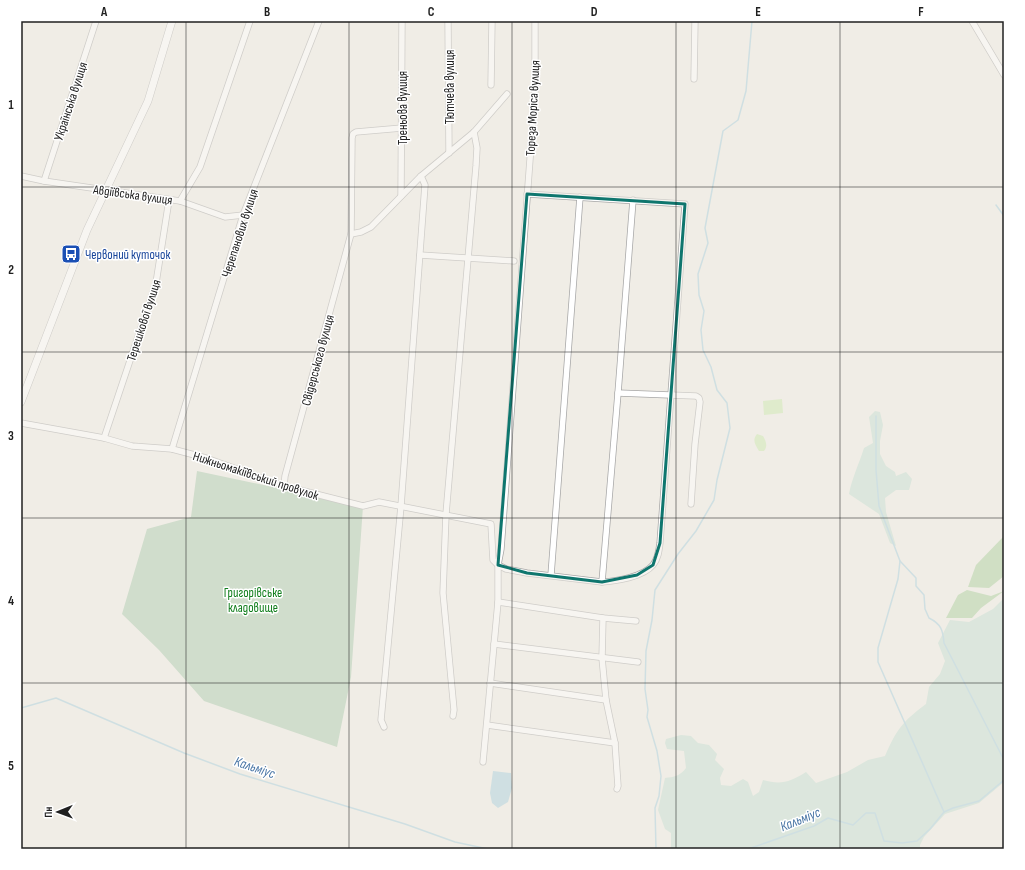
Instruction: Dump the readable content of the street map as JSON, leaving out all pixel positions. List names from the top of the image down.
{
  "streets": {
    "street": [
      "Тютчева вулиця",
      "Українська вулиця",
      "Треньова вулиця",
      "Тореза Моріса вулиця",
      "Авдіївська вулиця",
      "Черепанових вулиця",
      "Терешкової вулиця",
      "Свiдерського вулиця",
      "Нижньомакіївський провулок"
    ]
  },
  "crossings": [
    ["Українська вулиця", "Авдіївська вулиця"],
    ["Треньова вулиця", "Свiдерського вулиця"],
    ["Тореза Моріса вулиця", "Нижньомакіївський провулок"],
    ["Авдіївська вулиця", "Черепанових вулиця"],
    ["Авдіївська вулиця", "Терешкової вулиця"],
    ["Черепанових вулиця", "Нижньомакіївський провулок"],
    ["Терешкової вулиця", "Нижньомакіївський провулок"],
    ["Свiдерського вулиця", "Нижньомакіївський провулок"]
  ],
  "water": ["Кальміус"],
  "parks": ["Григорівське кладовище"],
  "places": {
    "bus stop": ["Червоний куточок"]
  },
  "north": "left",
  "grid": {
    "columns": [
      "A",
      "B",
      "C",
      "D",
      "E",
      "F"
    ],
    "rows": [
      "1",
      "2",
      "3",
      "4",
      "5"
    ]
  }
}
